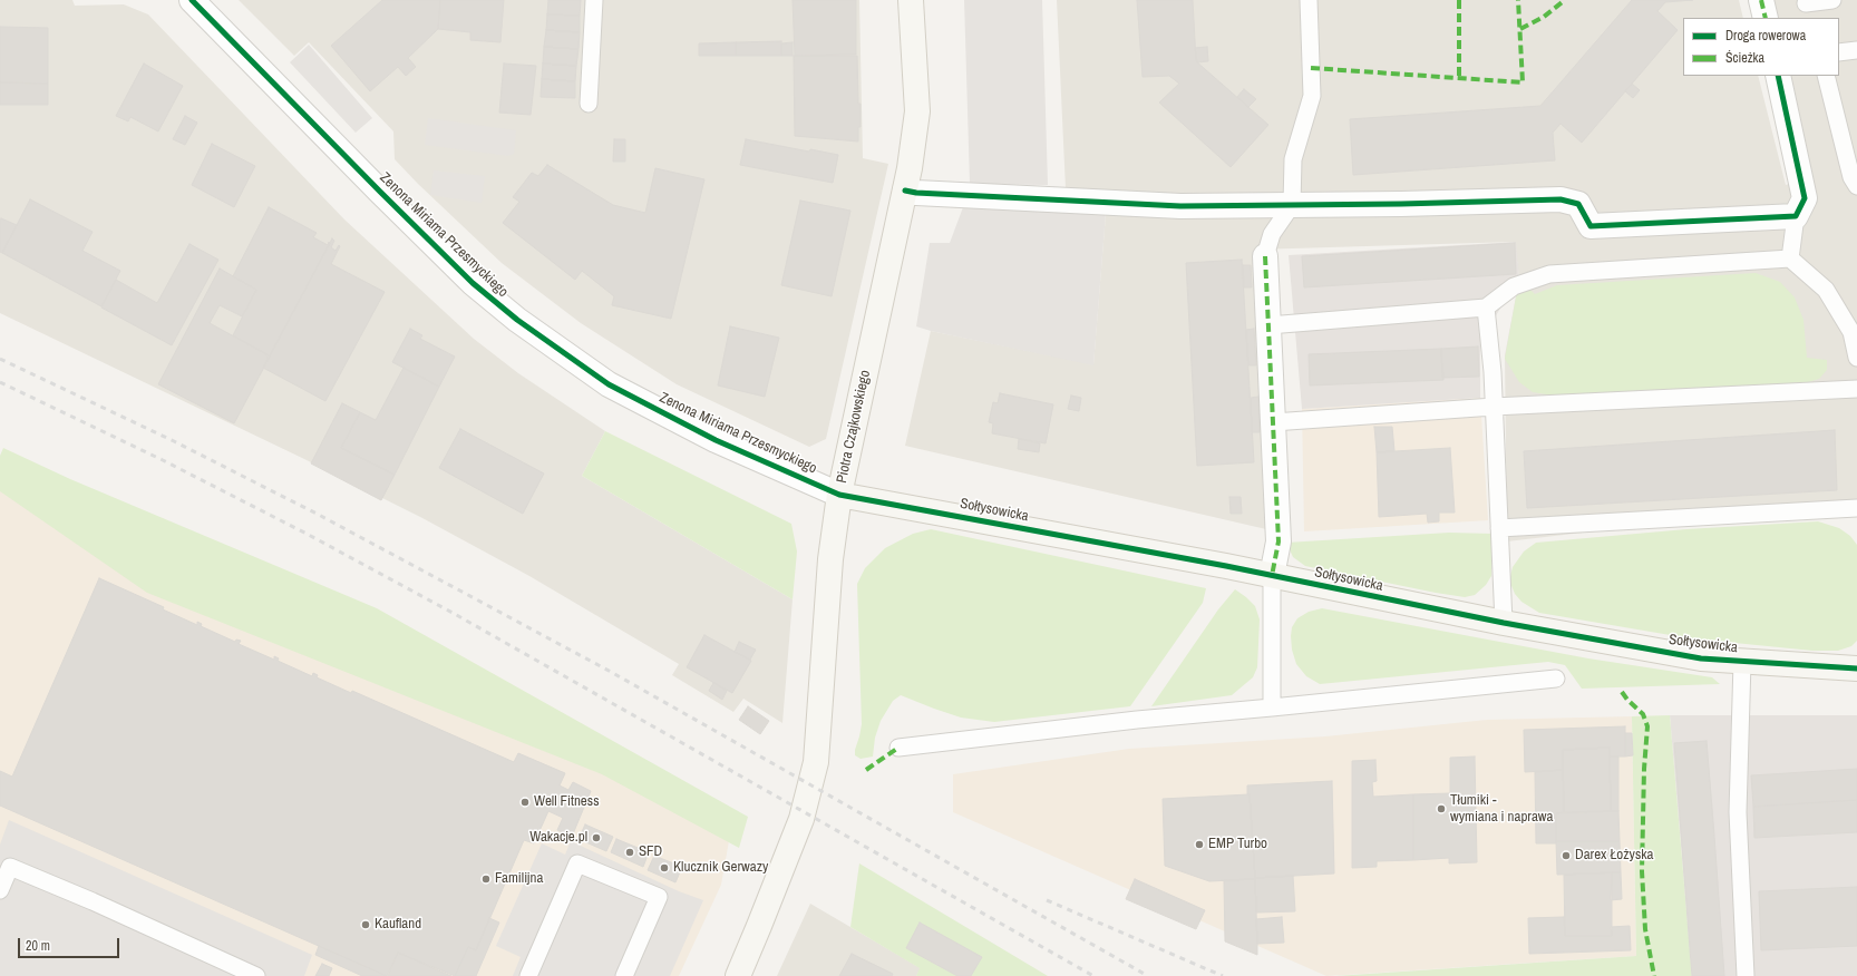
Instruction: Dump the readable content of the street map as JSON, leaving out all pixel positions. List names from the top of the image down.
{
  "streets": {
    "street": ["Zenona Miriama Przesmyckiego", "Piotra Czajkowskiego", "Sołtysowicka"]
  },
  "crossings": [
    ["Zenona Miriama Przesmyckiego", "Piotra Czajkowskiego"],
    ["Zenona Miriama Przesmyckiego", "Sołtysowicka"],
    ["Piotra Czajkowskiego", "Sołtysowicka"]
  ],
  "places": [
    "Well Fitness",
    "Tłumiki - wymiana i naprawa",
    "Wakacje.pl",
    "EMP Turbo",
    "SFD",
    "Darex Łożyska",
    "Klucznik Gerwazy",
    "Familijna",
    "Kaufland"
  ],
  "legend": ["Droga rowerowa", "Ścieżka"],
  "scale_bar": "20 m"
}
